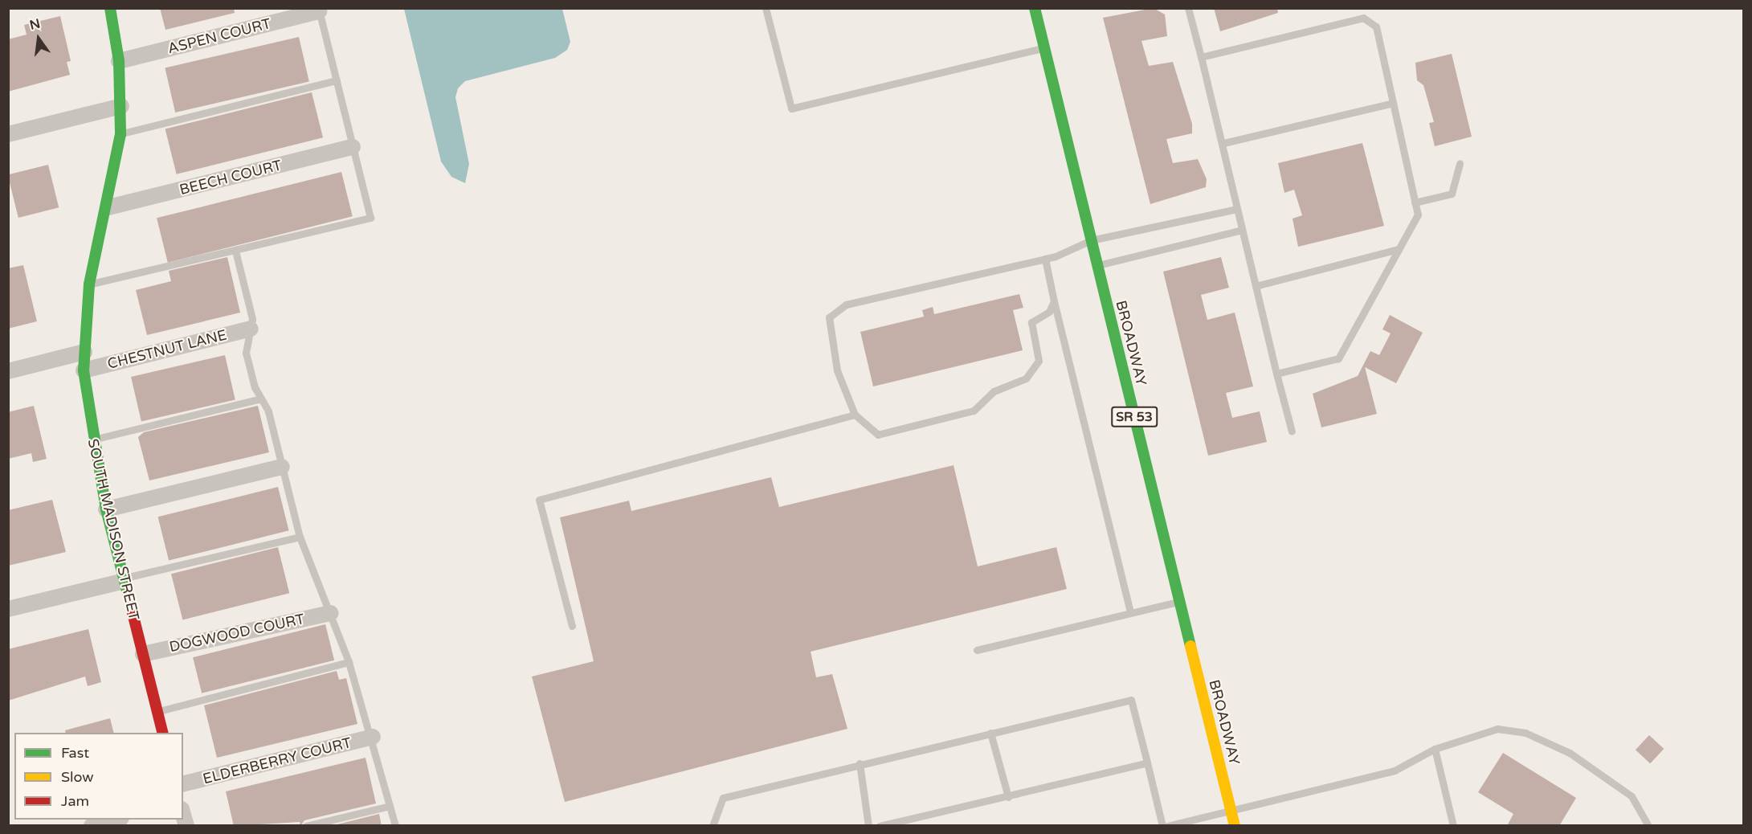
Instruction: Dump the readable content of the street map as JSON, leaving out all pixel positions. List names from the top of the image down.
{
  "streets": {
    "main road": ["BROADWAY", "SR 53", "SOUTH MADISON STREET"],
    "street": [
      "ASPEN COURT",
      "BEECH COURT",
      "CHESTNUT LANE",
      "DOGWOOD COURT",
      "ELDERBERRY COURT"
    ]
  },
  "crossings": [
    ["ASPEN COURT", "SOUTH MADISON STREET"],
    ["BEECH COURT", "SOUTH MADISON STREET"],
    ["CHESTNUT LANE", "SOUTH MADISON STREET"],
    ["SOUTH MADISON STREET", "DOGWOOD COURT"]
  ],
  "legend": ["Fast", "Slow", "Jam"],
  "north": "top"
}
